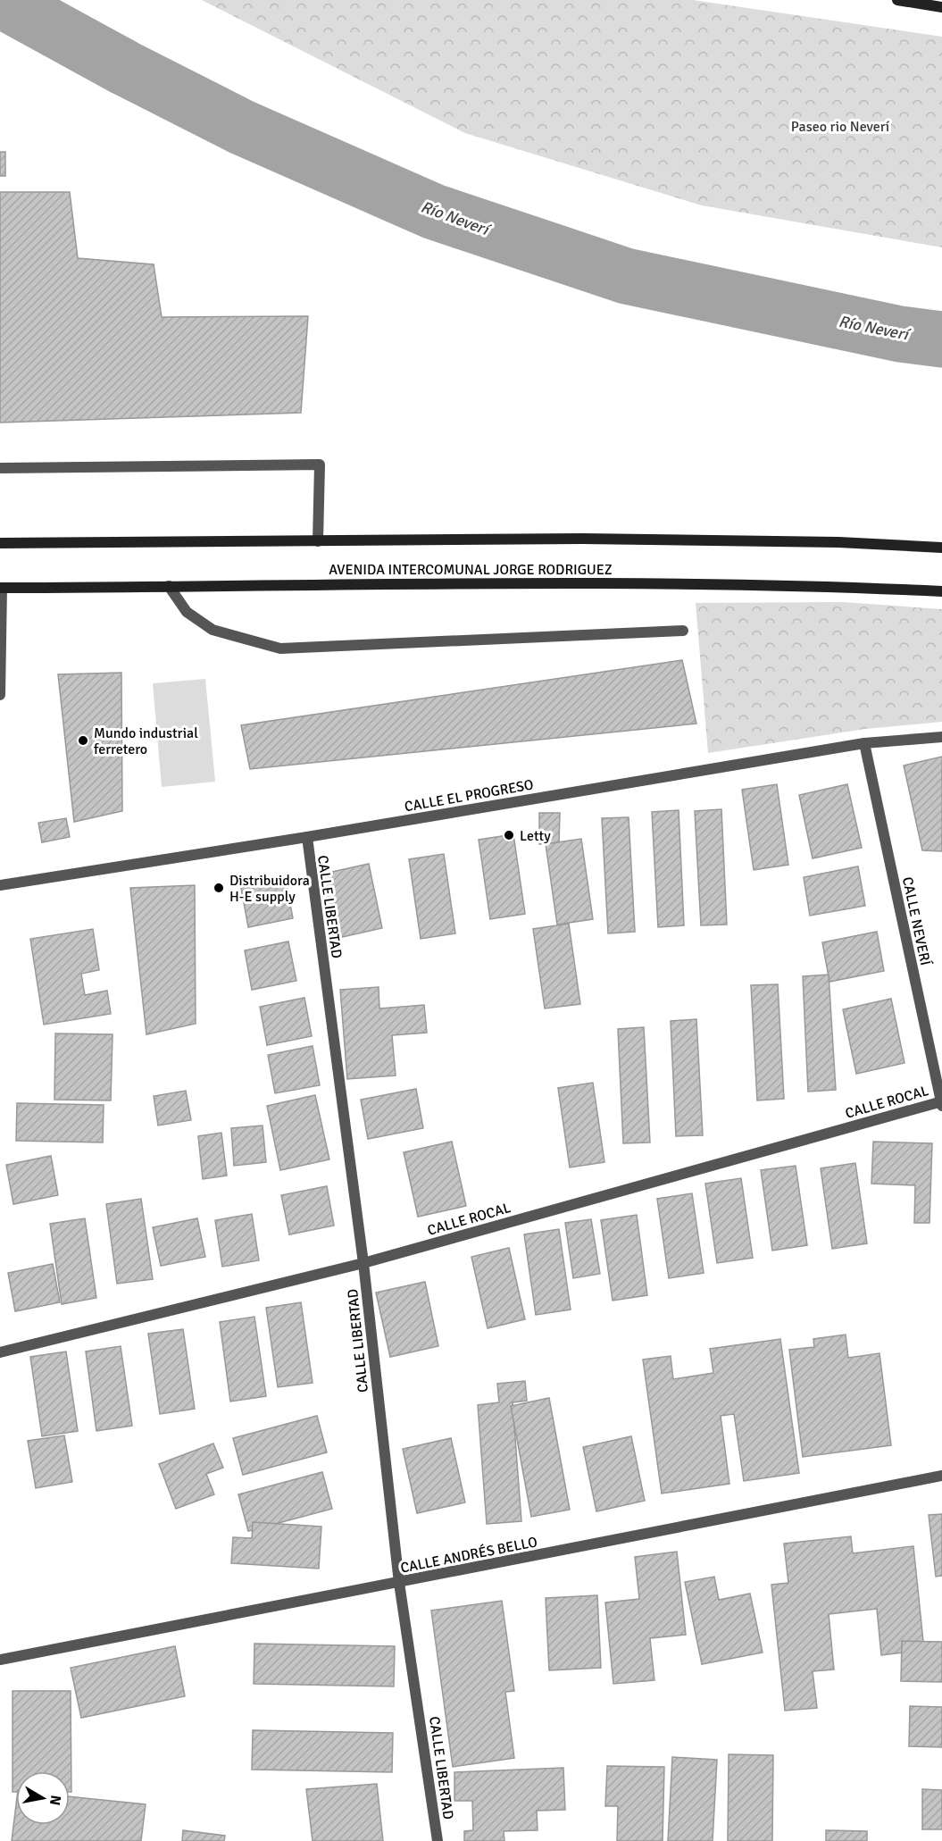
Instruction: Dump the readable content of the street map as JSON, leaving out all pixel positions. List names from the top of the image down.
{
  "streets": {
    "main road": ["AVENIDA INTERCOMUNAL JORGE RODRIGUEZ"],
    "street": [
      "CALLE EL PROGRESO",
      "CALLE LIBERTAD",
      "CALLE NEVERÍ",
      "CALLE ROCAL",
      "CALLE ANDRÉS BELLO"
    ]
  },
  "crossings": [
    ["CALLE EL PROGRESO", "CALLE LIBERTAD"],
    ["CALLE EL PROGRESO", "CALLE NEVERÍ"],
    ["CALLE LIBERTAD", "CALLE ROCAL"],
    ["CALLE LIBERTAD", "CALLE ANDRÉS BELLO"],
    ["CALLE NEVERÍ", "CALLE ROCAL"]
  ],
  "water": ["Río Neverí"],
  "parks": ["Paseo rio Neverí"],
  "places": ["Mundo industrial ferretero", "Letty", "Distribuidora H-E supply"],
  "north": "right"
}
